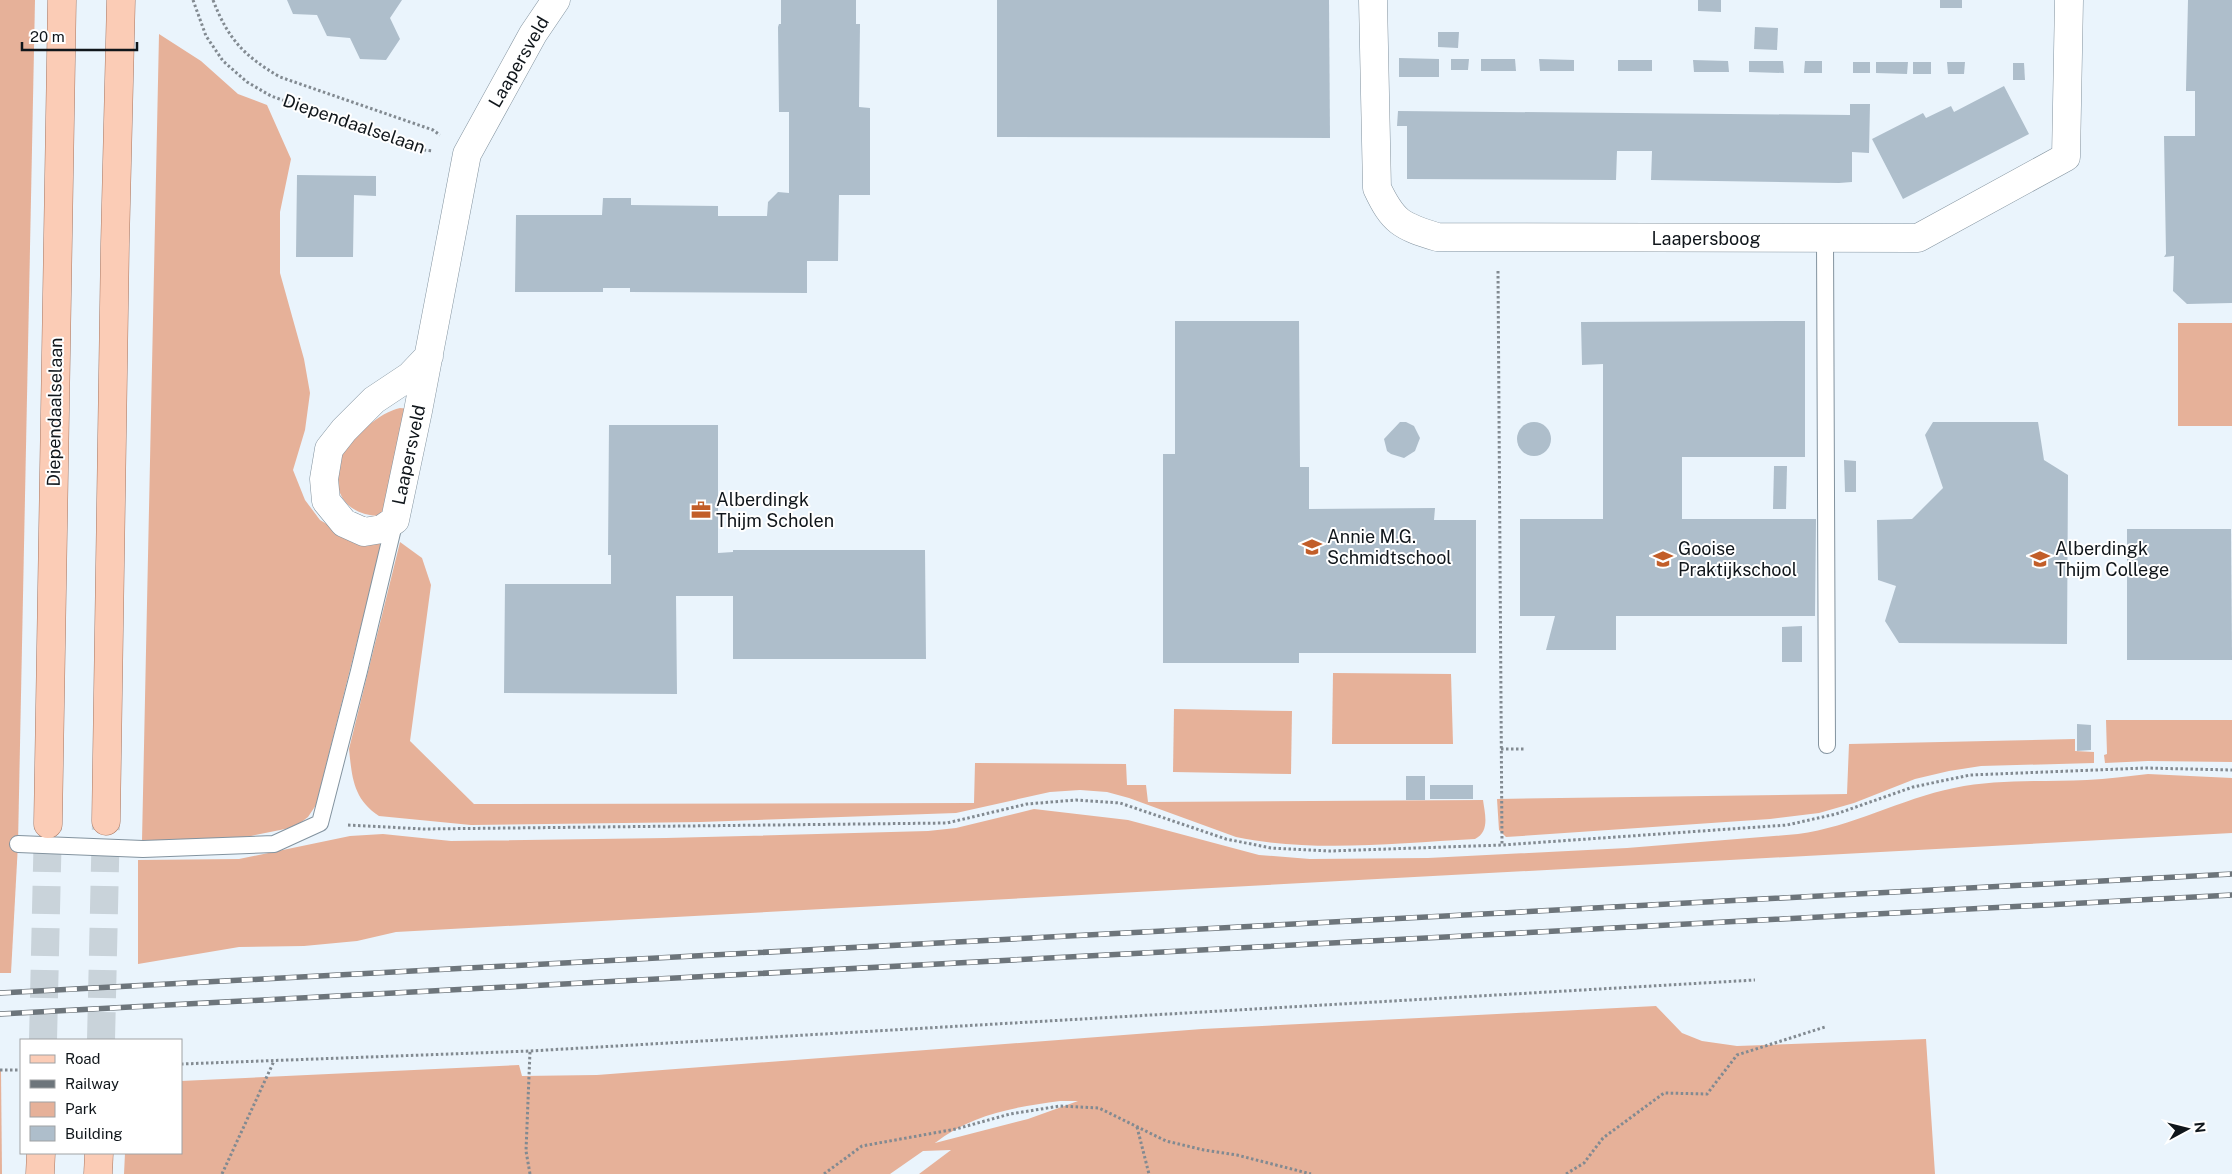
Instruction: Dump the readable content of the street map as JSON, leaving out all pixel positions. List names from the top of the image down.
{
  "streets": {
    "main road": ["Diependaalselaan"],
    "street": ["Laapersveld", "Laapersboog"]
  },
  "crossings": [
    ["Laapersveld", "Diependaalselaan"]
  ],
  "places": {
    "office": ["Alberdingk Thijm Scholen"],
    "school or university": ["Annie M.G. Schmidtschool", "Gooise Praktijkschool", "Alberdingk Thijm College"]
  },
  "legend": [
    "Road",
    "Railway",
    "Park",
    "Building"
  ],
  "scale_bar": "20 m",
  "north": "right"
}
